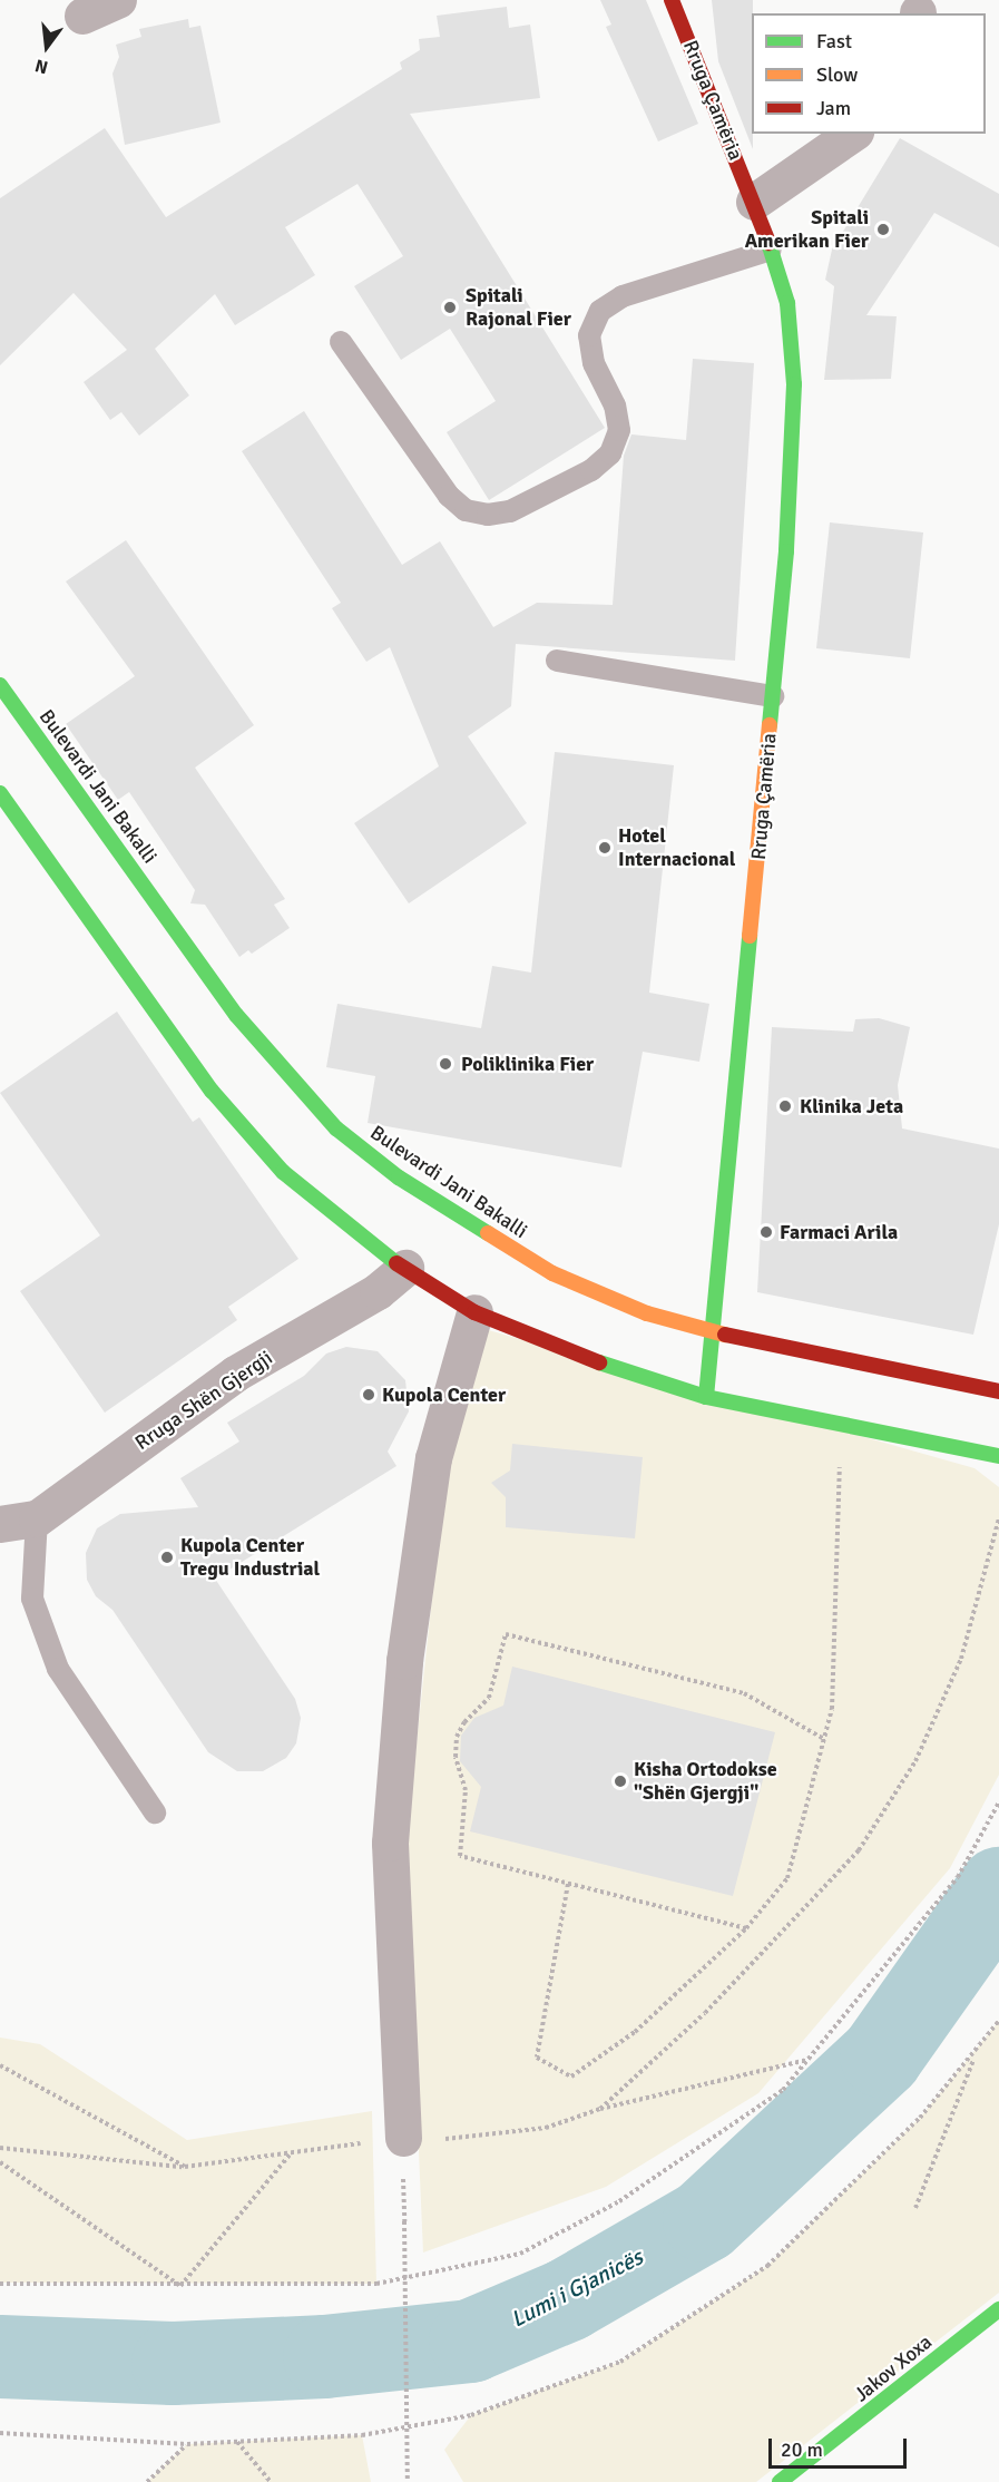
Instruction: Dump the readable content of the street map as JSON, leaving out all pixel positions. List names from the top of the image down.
{
  "streets": {
    "main road": ["Rruga Çamëria", "Bulevardi Jani Bakalli", "Jakov Xoxa"],
    "street": ["Rruga Shën Gjergji"]
  },
  "crossings": [
    ["Rruga Çamëria", "Bulevardi Jani Bakalli"]
  ],
  "water": ["Lumi i Gjanicës"],
  "places": [
    "Spitali Amerikan Fier",
    "Spitali Rajonal Fier",
    "Hotel Internacional",
    "Poliklinika Fier",
    "Klinika Jeta",
    "Farmaci Arila",
    "Kupola Center",
    "Kupola Center Tregu Industrial",
    "Kisha Ortodokse \"Shën Gjergji\""
  ],
  "legend": ["Fast", "Slow", "Jam"],
  "scale_bar": "20 m",
  "north": "bottom"
}
